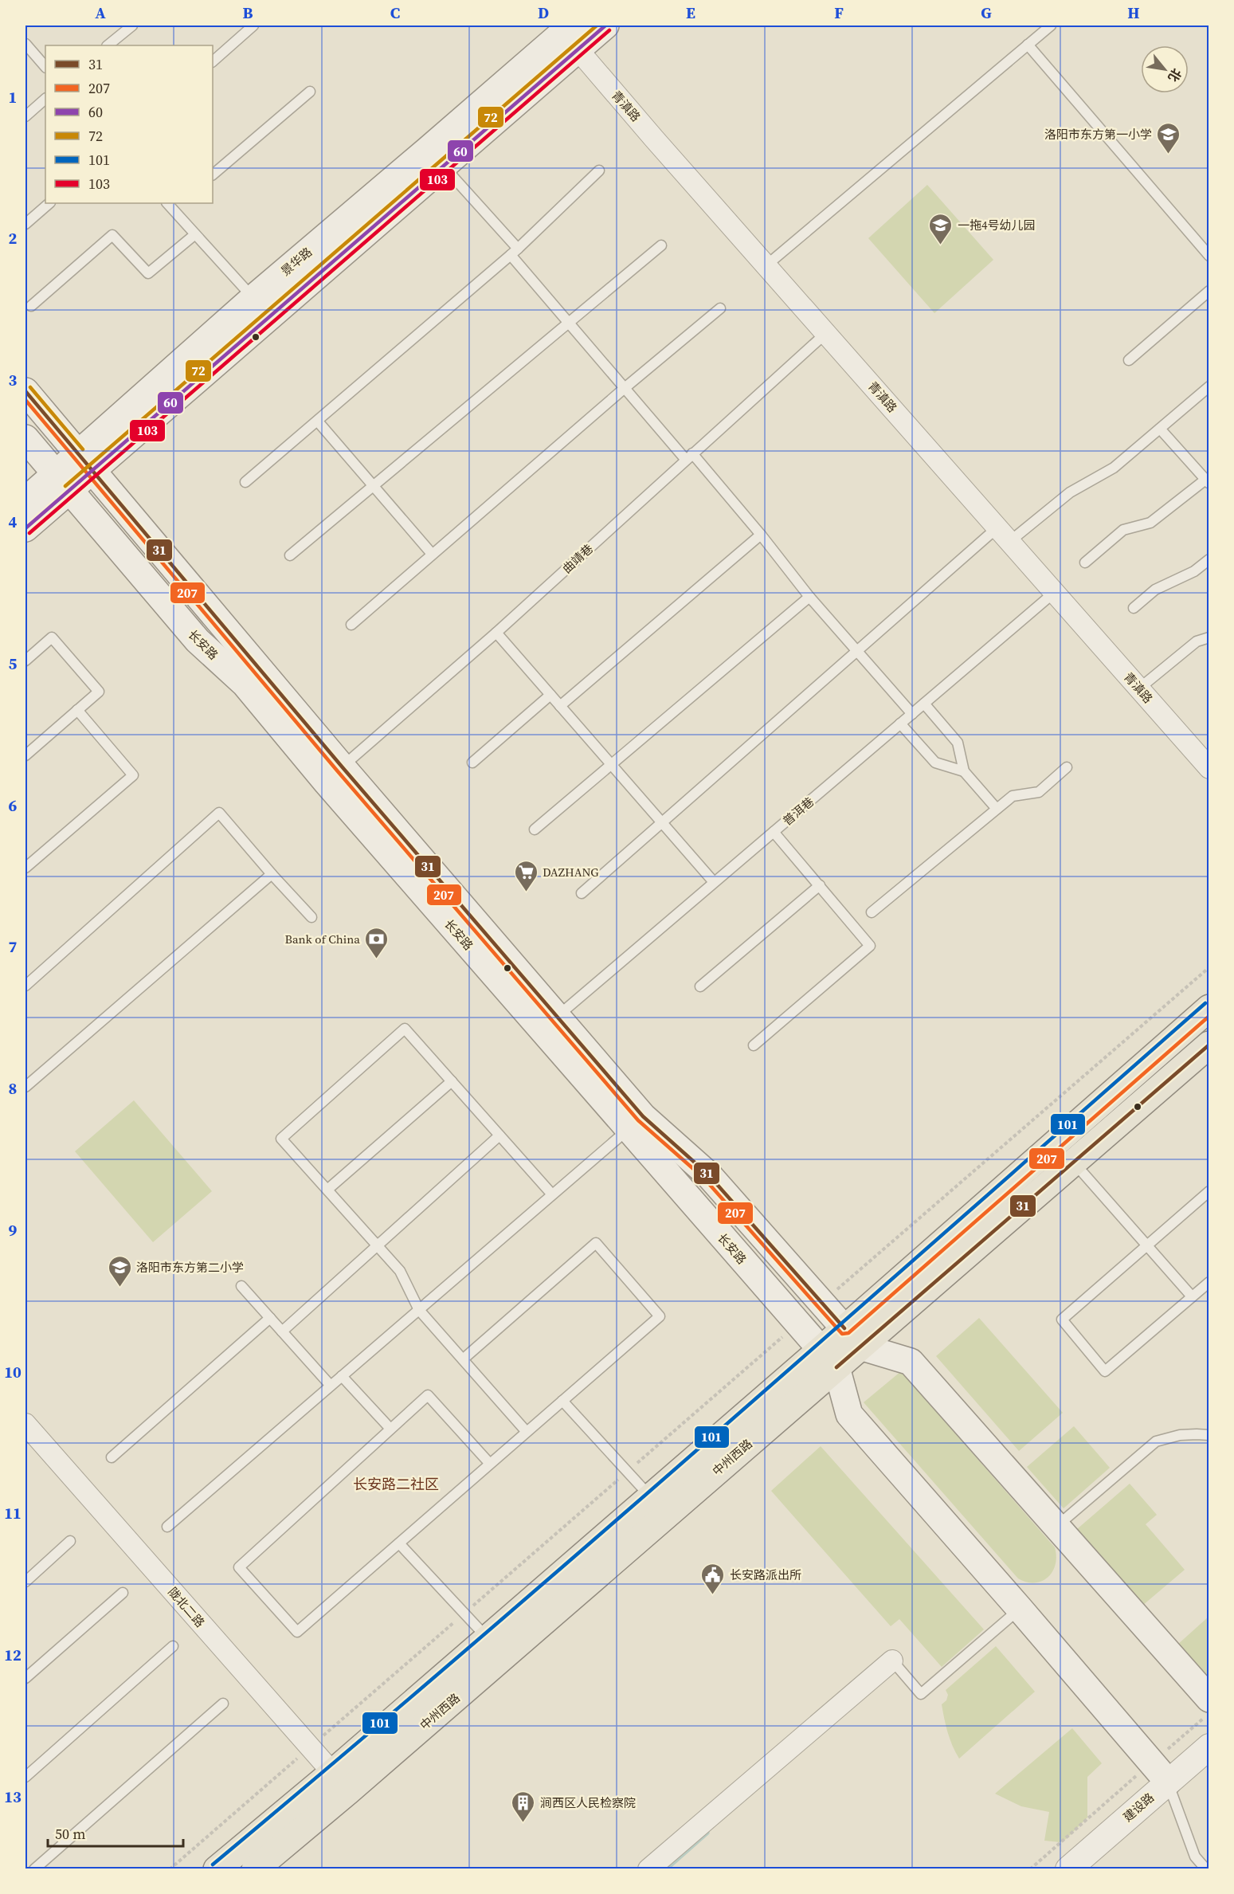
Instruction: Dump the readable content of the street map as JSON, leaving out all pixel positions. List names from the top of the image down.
{
  "streets": {
    "main road": ["景华路", "长安路", "中州西路"],
    "street": ["青滇路", "陇北二路", "建设路"],
    "lane": ["曲靖巷", "普洱巷"]
  },
  "crossings": [
    ["青滇路", "景华路"],
    ["青滇路", "曲靖巷"],
    ["青滇路", "普洱巷"],
    ["景华路", "长安路"],
    ["曲靖巷", "长安路"],
    ["长安路", "普洱巷"],
    ["长安路", "中州西路"],
    ["中州西路", "陇北二路"]
  ],
  "districts": ["长安路二社区"],
  "places": {
    "school or university": ["洛阳市东方第一小学", "一拖4号幼儿园", "洛阳市东方第二小学"],
    "supermarket": ["DAZHANG"],
    "bank": ["Bank of China"],
    "public building": ["长安路派出所"],
    "building": ["涧西区人民检察院"]
  },
  "lines": [
    "transit line 60",
    "transit line 72",
    "transit line 103",
    "transit line 31",
    "transit line 207",
    "transit line 101"
  ],
  "legend": [
    "31",
    "207",
    "60",
    "72",
    "101",
    "103"
  ],
  "scale_bar": "50 m",
  "north": "bottom right",
  "grid": {
    "columns": [
      "A",
      "B",
      "C",
      "D",
      "E",
      "F",
      "G",
      "H"
    ],
    "rows": [
      "1",
      "2",
      "3",
      "4",
      "5",
      "6",
      "7",
      "8",
      "9",
      "10",
      "11",
      "12",
      "13"
    ]
  }
}
